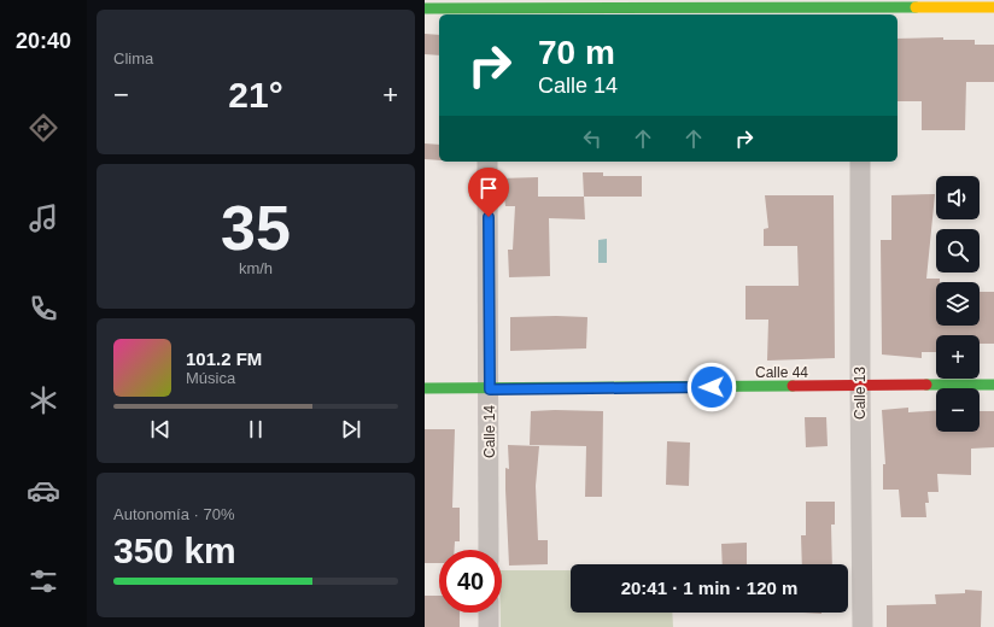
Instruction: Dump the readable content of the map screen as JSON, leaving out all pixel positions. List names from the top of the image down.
{
  "streets": {
    "street": ["Calle 44", "Calle 13", "Calle 14"]
  },
  "crossings": [
    ["Calle 44", "Calle 13"],
    ["Calle 44", "Calle 14"]
  ],
  "page": {
    "tabs": "20:40",
    "tile": [
      "Clima",
      ["35", "km/h"],
      ["Autonomía · 70%", "350 km"]
    ],
    "turn": ["70 m", "Calle 14"],
    "heat": ["−", "21°", "+"],
    "map_buttons": ["+", "−"],
    "song": ["101.2 FM", "Música"],
    "limit": "40",
    "trip": "20:41 · 1 min · 120 m"
  }
}
